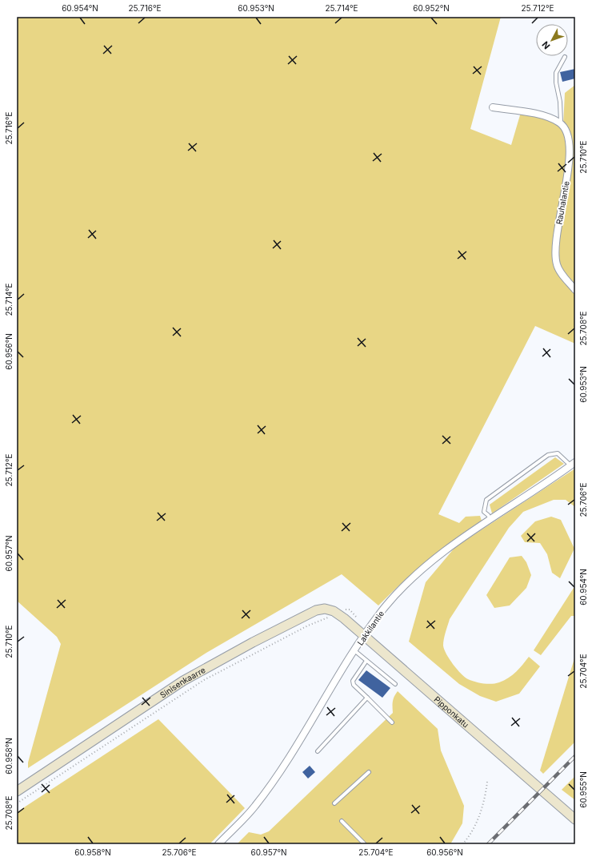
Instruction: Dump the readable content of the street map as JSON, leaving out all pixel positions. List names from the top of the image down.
{
  "streets": {
    "street": [
      "Rauhalantie",
      "Lakkilantie",
      "Sinisenkaarre",
      "Pipponkatu"
    ]
  },
  "crossings": [
    ["Lakkilantie", "Pipponkatu"],
    ["Sinisenkaarre", "Pipponkatu"]
  ],
  "north": "bottom left",
  "coordinates": [
    "60.954°N",
    "25.716°E",
    "60.953°N",
    "25.714°E",
    "60.952°N",
    "25.712°E",
    "25.710°E",
    "25.708°E",
    "60.956°N",
    "25.706°E",
    "60.957°N",
    "25.704°E",
    "60.958°N",
    "60.955°N"
  ]
}
